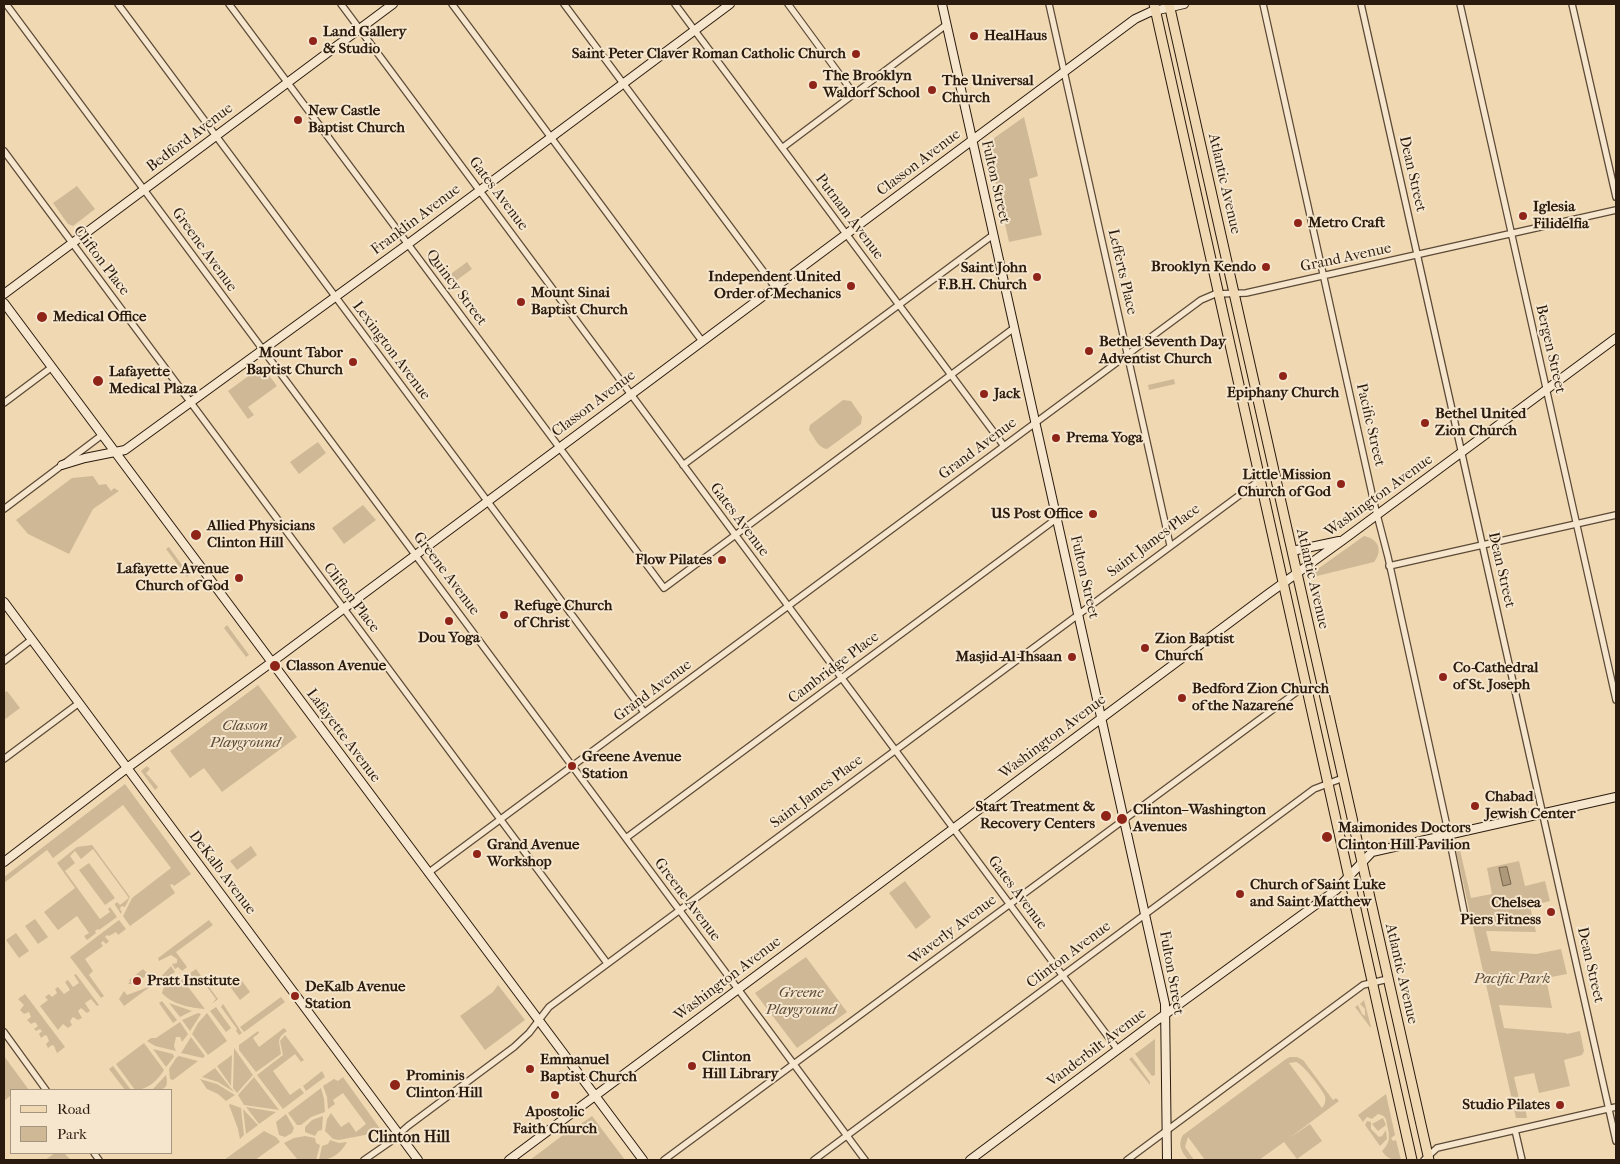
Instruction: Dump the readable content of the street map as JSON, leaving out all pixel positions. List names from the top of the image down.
{
  "streets": {
    "main road": [
      "Bedford Avenue",
      "Classon Avenue",
      "Fulton Street",
      "Atlantic Avenue",
      "Franklin Avenue",
      "Washington Avenue",
      "Lafayette Avenue",
      "DeKalb Avenue",
      "Vanderbilt Avenue"
    ],
    "street": [
      "Dean Street",
      "Gates Avenue",
      "Putnam Avenue",
      "Greene Avenue",
      "Grand Avenue",
      "Clifton Place",
      "Lefferts Place",
      "Quincy Street",
      "Bergen Street",
      "Lexington Avenue",
      "Pacific Street",
      "Saint James Place",
      "Cambridge Place",
      "Waverly Avenue",
      "Clinton Avenue"
    ]
  },
  "crossings": [
    ["Bedford Avenue", "Gates Avenue"],
    ["Bedford Avenue", "Greene Avenue"],
    ["Bedford Avenue", "Clifton Place"],
    ["Bedford Avenue", "Quincy Street"],
    ["Bedford Avenue", "Lexington Avenue"],
    ["Classon Avenue", "Fulton Street"],
    ["Classon Avenue", "Atlantic Avenue"],
    ["Classon Avenue", "Gates Avenue"],
    ["Classon Avenue", "Putnam Avenue"],
    ["Classon Avenue", "Greene Avenue"],
    ["Classon Avenue", "Clifton Place"],
    ["Classon Avenue", "Lefferts Place"],
    ["Classon Avenue", "Quincy Street"],
    ["Classon Avenue", "Lexington Avenue"],
    ["Classon Avenue", "Lafayette Avenue"],
    ["Classon Avenue", "DeKalb Avenue"],
    ["Dean Street", "Grand Avenue"],
    ["Dean Street", "Washington Avenue"],
    ["Dean Street", "Vanderbilt Avenue"],
    ["Fulton Street", "Grand Avenue"],
    ["Fulton Street", "Washington Avenue"],
    ["Fulton Street", "Saint James Place"],
    ["Fulton Street", "Cambridge Place"],
    ["Fulton Street", "Waverly Avenue"],
    ["Fulton Street", "Clinton Avenue"],
    ["Fulton Street", "Vanderbilt Avenue"],
    ["Atlantic Avenue", "Grand Avenue"],
    ["Atlantic Avenue", "Washington Avenue"],
    ["Atlantic Avenue", "Saint James Place"],
    ["Atlantic Avenue", "Waverly Avenue"],
    ["Atlantic Avenue", "Clinton Avenue"],
    ["Atlantic Avenue", "Vanderbilt Avenue"],
    ["Gates Avenue", "Franklin Avenue"],
    ["Gates Avenue", "Grand Avenue"],
    ["Gates Avenue", "Quincy Street"],
    ["Gates Avenue", "Washington Avenue"],
    ["Gates Avenue", "Saint James Place"],
    ["Gates Avenue", "Cambridge Place"],
    ["Gates Avenue", "Waverly Avenue"],
    ["Gates Avenue", "Clinton Avenue"],
    ["Gates Avenue", "Vanderbilt Avenue"],
    ["Putnam Avenue", "Franklin Avenue"],
    ["Putnam Avenue", "Grand Avenue"],
    ["Franklin Avenue", "Greene Avenue"],
    ["Franklin Avenue", "Clifton Place"],
    ["Franklin Avenue", "Quincy Street"],
    ["Franklin Avenue", "Lexington Avenue"],
    ["Franklin Avenue", "Lafayette Avenue"],
    ["Greene Avenue", "Grand Avenue"],
    ["Greene Avenue", "Washington Avenue"],
    ["Greene Avenue", "Saint James Place"],
    ["Greene Avenue", "Cambridge Place"],
    ["Greene Avenue", "Waverly Avenue"],
    ["Greene Avenue", "Clinton Avenue"],
    ["Grand Avenue", "Clifton Place"],
    ["Grand Avenue", "Lefferts Place"],
    ["Grand Avenue", "Bergen Street"],
    ["Grand Avenue", "Lexington Avenue"],
    ["Grand Avenue", "Pacific Street"],
    ["Grand Avenue", "Lafayette Avenue"],
    ["Clifton Place", "Saint James Place"],
    ["Lefferts Place", "Saint James Place"],
    ["Bergen Street", "Washington Avenue"],
    ["Pacific Street", "Washington Avenue"],
    ["Pacific Street", "Vanderbilt Avenue"],
    ["Washington Avenue", "Lafayette Avenue"],
    ["Saint James Place", "Lafayette Avenue"],
    ["Saint James Place", "DeKalb Avenue"]
  ],
  "districts": ["Clinton Hill"],
  "parks": ["Classon Playground", "Pacific Park", "Greene Playground"],
  "places": [
    "HealHaus",
    "Land Gallery & Studio",
    "Saint Peter Claver Roman Catholic Church",
    "The Brooklyn Waldorf School",
    "The Universal Church",
    "New Castle Baptist Church",
    "Iglesia Filidelfia",
    "Metro Craft",
    "Brooklyn Kendo",
    "Saint John F.B.H. Church",
    "Independent United Order of Mechanics",
    "Mount Sinai Baptist Church",
    "Medical Office",
    "Bethel Seventh Day Adventist Church",
    "Mount Tabor Baptist Church",
    "Epiphany Church",
    "Lafayette Medical Plaza",
    "Jack",
    "Bethel United Zion Church",
    "Prema Yoga",
    "Little Mission Church of God",
    "US Post Office",
    "Allied Physicians Clinton Hill",
    "Flow Pilates",
    "Lafayette Avenue Church of God",
    "Refuge Church of Christ",
    "Dou Yoga",
    "Zion Baptist Church",
    "Masjid-Al-Ihsaan",
    "Classon Avenue",
    "Co-Cathedral of St. Joseph",
    "Bedford Zion Church of the Nazarene",
    "Greene Avenue Station",
    "Chabad Jewish Center",
    "Start Treatment & Recovery Centers",
    "Clinton–Washington Avenues",
    "Maimonides Doctors Clinton Hill Pavilion",
    "Grand Avenue Workshop",
    "Church of Saint Luke and Saint Matthew",
    "Chelsea Piers Fitness",
    "Pratt Institute",
    "DeKalb Avenue Station",
    "Clinton Hill Library",
    "Emmanuel Baptist Church",
    "Prominis Clinton Hill",
    "Apostolic Faith Church",
    "Studio Pilates"
  ],
  "legend": ["Road", "Park"]
}
